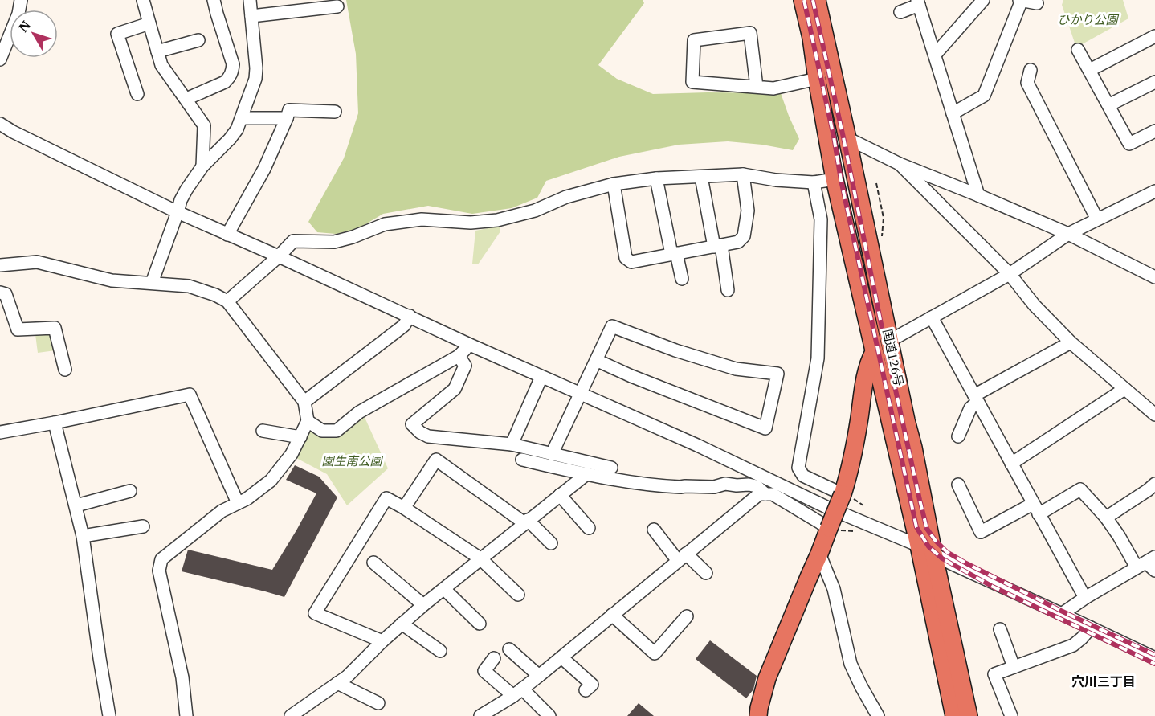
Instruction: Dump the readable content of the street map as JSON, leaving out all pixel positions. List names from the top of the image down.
{
  "streets": {
    "highway": ["国道126号"]
  },
  "districts": ["穴川三丁目"],
  "parks": ["ひかり公園", "園生南公園"],
  "north": "top left"
}
